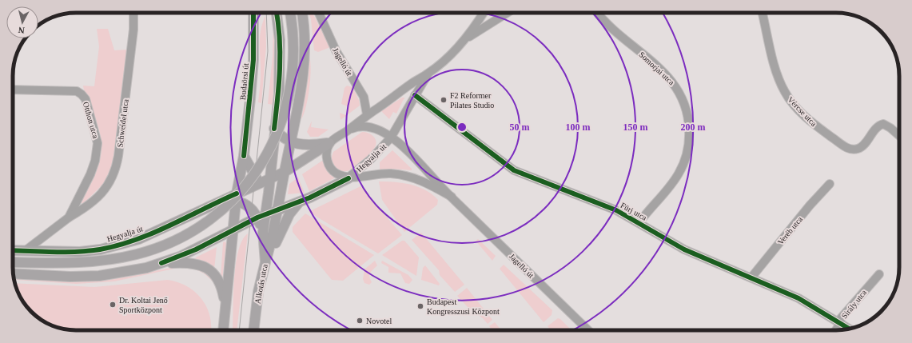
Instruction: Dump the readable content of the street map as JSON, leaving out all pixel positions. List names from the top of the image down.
{
  "streets": {
    "main road": ["Budaörsi út", "Hegyalja út", "Alkotás utca"],
    "street": [
      "Jagelló út",
      "Somorjai utca",
      "Vércse utca",
      "Otthon utca",
      "Schweidel utca",
      "Fürj utca",
      "Veréb utca",
      "Sirály utca"
    ]
  },
  "crossings": [
    ["Jagelló út", "Hegyalja út"],
    ["Somorjai utca", "Fürj utca"],
    ["Budaörsi út", "Hegyalja út"],
    ["Otthon utca", "Schweidel utca"],
    ["Otthon utca", "Hegyalja út"],
    ["Hegyalja út", "Fürj utca"],
    ["Hegyalja út", "Alkotás utca"],
    ["Fürj utca", "Veréb utca"],
    ["Fürj utca", "Sirály utca"]
  ],
  "places": [
    "F2 Reformer Pilates Studio",
    "Dr. Koltai Jenő Sportközpont",
    "Budapest Kongresszusi Központ",
    "Novotel"
  ],
  "north": "bottom",
  "rings": [
    "50 m",
    "100 m",
    "150 m",
    "200 m"
  ]
}
